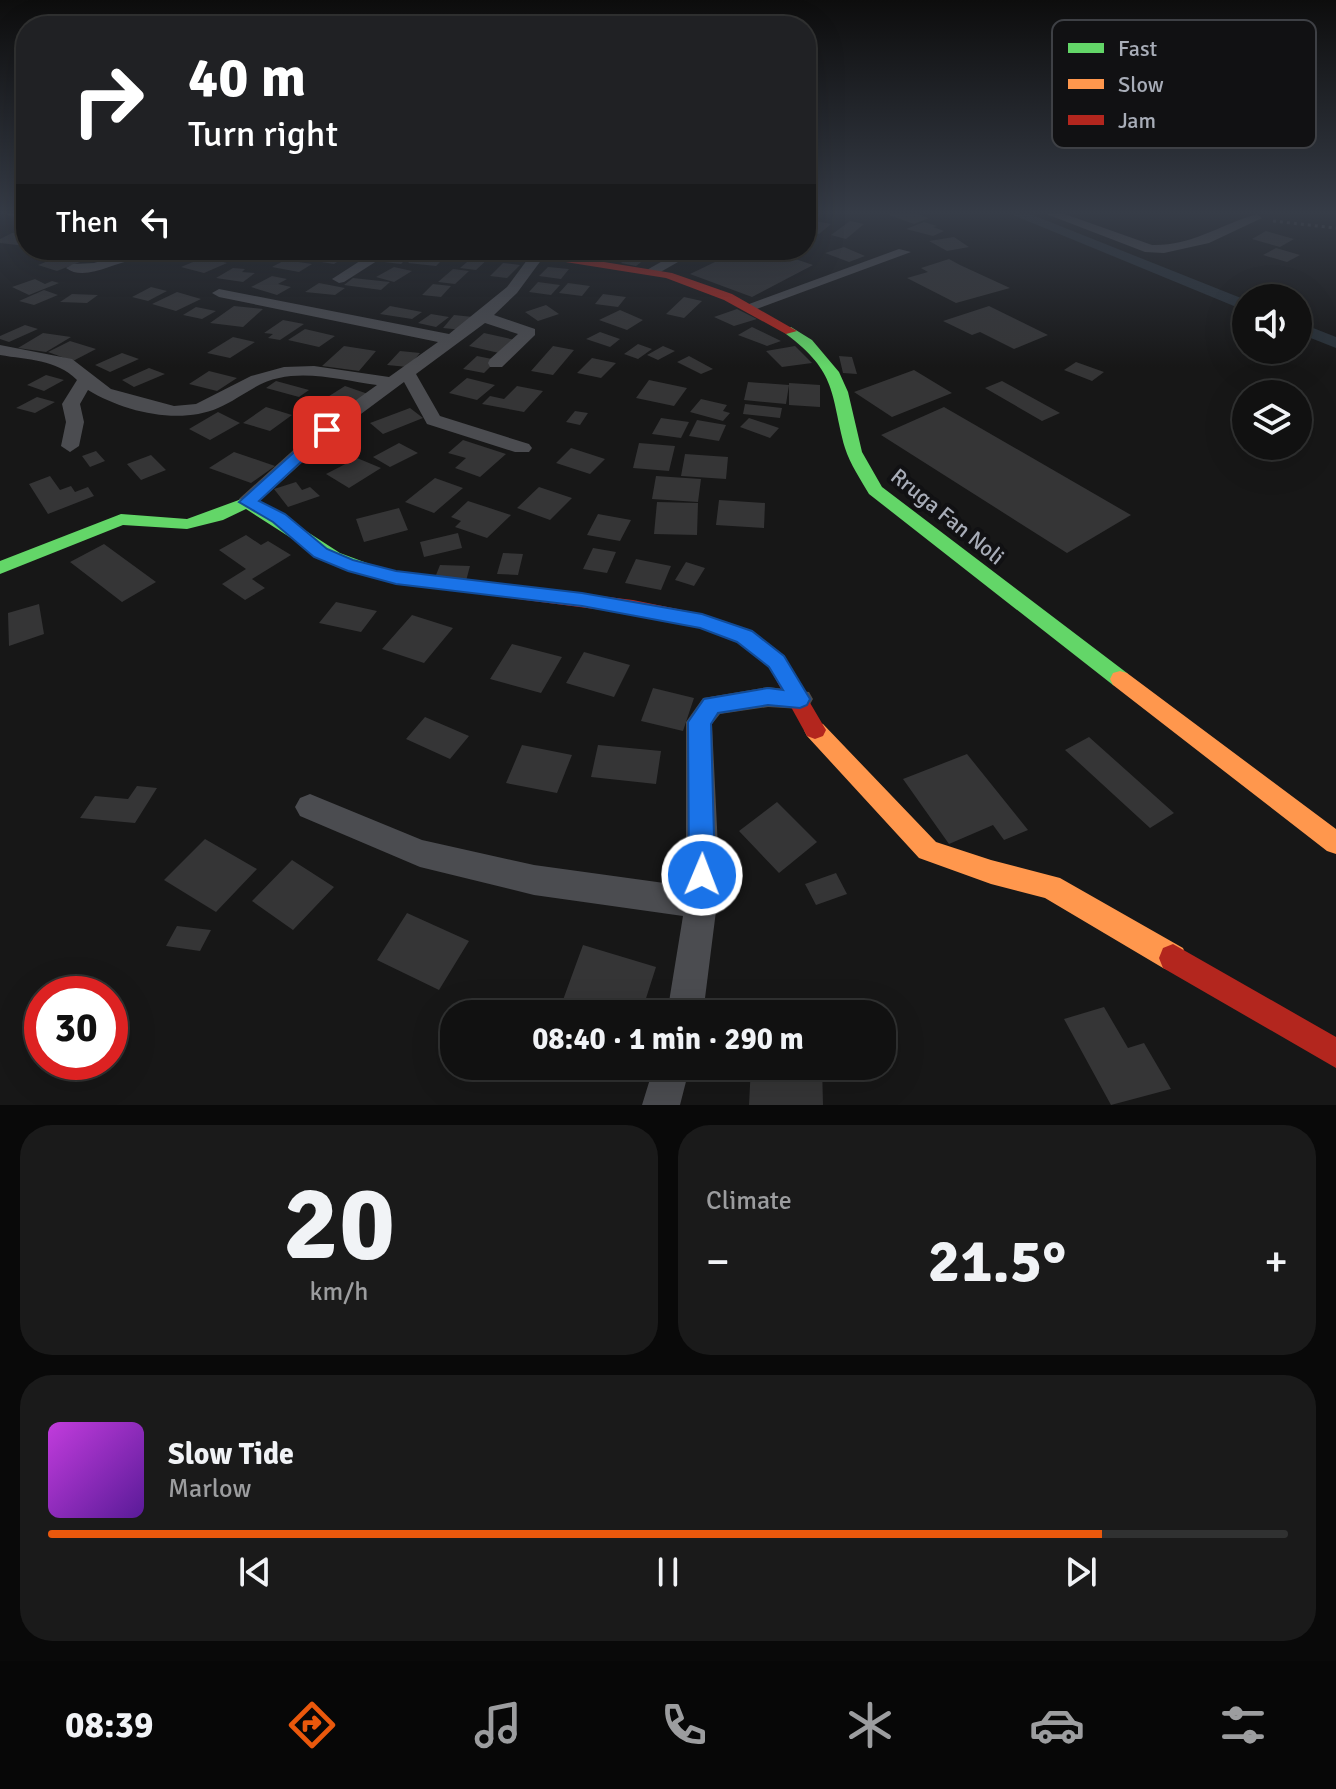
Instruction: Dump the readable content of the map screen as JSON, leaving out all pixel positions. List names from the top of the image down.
{
  "streets": {
    "main road": ["Rruga Fan Noli"]
  },
  "legend": ["Fast", "Slow", "Jam"],
  "page": {
    "turn": ["40 m", "Turn right"],
    "then": "Then",
    "limit": "30",
    "trip": "08:40 · 1 min · 290 m",
    "tile": [
      ["20", "km/h"],
      "Climate"
    ],
    "heat": ["−", "21.5°", "+"],
    "song": ["Slow Tide", "Marlow"],
    "tabs": "08:39"
  }
}
